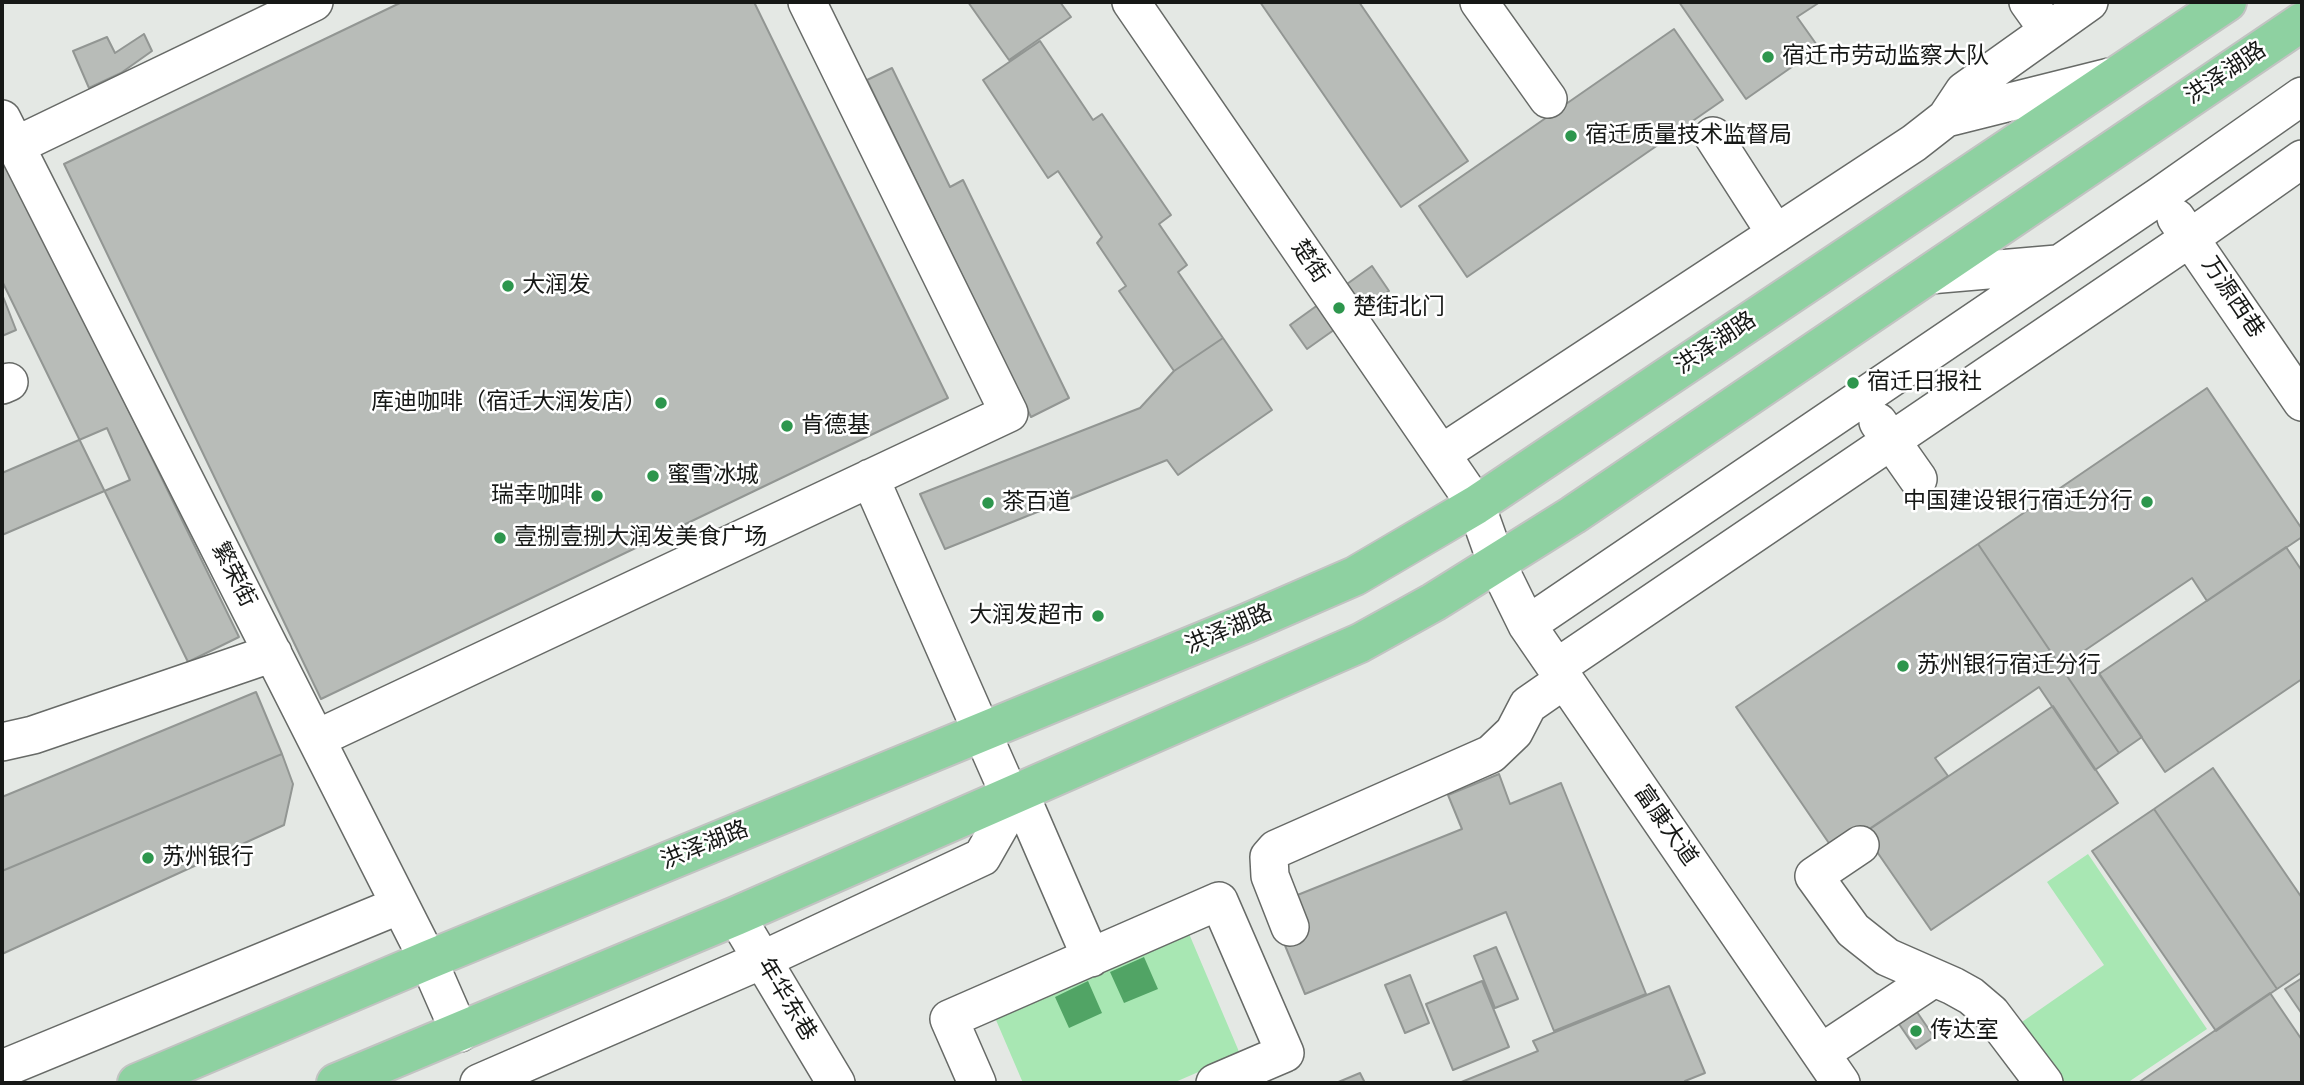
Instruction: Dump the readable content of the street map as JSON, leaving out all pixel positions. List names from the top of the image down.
{
  "streets": {
    "main road": ["洪泽湖路"],
    "street": [
      "楚街",
      "万源西巷",
      "繁荣街",
      "富康大道",
      "年华东巷"
    ]
  },
  "crossings": [
    ["洪泽湖路", "楚街"],
    ["洪泽湖路", "繁荣街"],
    ["洪泽湖路", "富康大道"],
    ["洪泽湖路", "年华东巷"],
    ["楚街", "富康大道"]
  ],
  "places": [
    "宿迁市劳动监察大队",
    "宿迁质量技术监督局",
    "大润发",
    "楚街北门",
    "宿迁日报社",
    "库迪咖啡（宿迁大润发店）",
    "肯德基",
    "蜜雪冰城",
    "瑞幸咖啡",
    "中国建设银行宿迁分行",
    "茶百道",
    "壹捌壹捌大润发美食广场",
    "大润发超市",
    "苏州银行宿迁分行",
    "苏州银行",
    "传达室"
  ]
}
